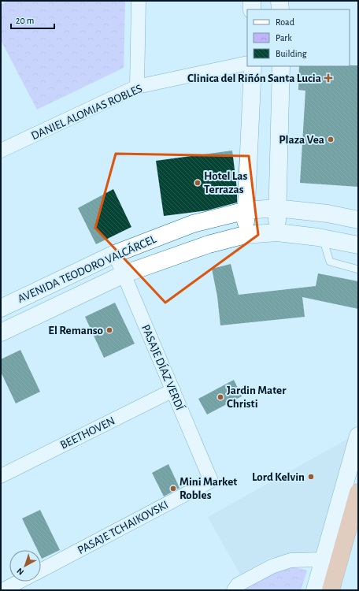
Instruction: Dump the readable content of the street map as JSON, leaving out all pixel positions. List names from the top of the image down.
{
  "streets": {
    "street": [
      "DANIEL ALOMIAS ROBLES",
      "AVENIDA TEODORO VALCÁRCEL",
      "PASAJE DÍAZ VERDÍ",
      "BEETHOVEN",
      "PASAJE TCHAIKOVSKI"
    ]
  },
  "crossings": [
    ["AVENIDA TEODORO VALCÁRCEL", "PASAJE DÍAZ VERDÍ"],
    ["PASAJE DÍAZ VERDÍ", "BEETHOVEN"],
    ["PASAJE DÍAZ VERDÍ", "PASAJE TCHAIKOVSKI"]
  ],
  "places": {
    "health": ["Clinica del Riñón Santa Lucia"],
    "other": [
      "Plaza Vea",
      "Hotel Las Terrazas",
      "El Remanso",
      "Jardin Mater Christi",
      "Lord Kelvin",
      "Mini Market Robles"
    ]
  },
  "legend": ["Road", "Park", "Building"],
  "scale_bar": "20 m",
  "north": "bottom left"
}
